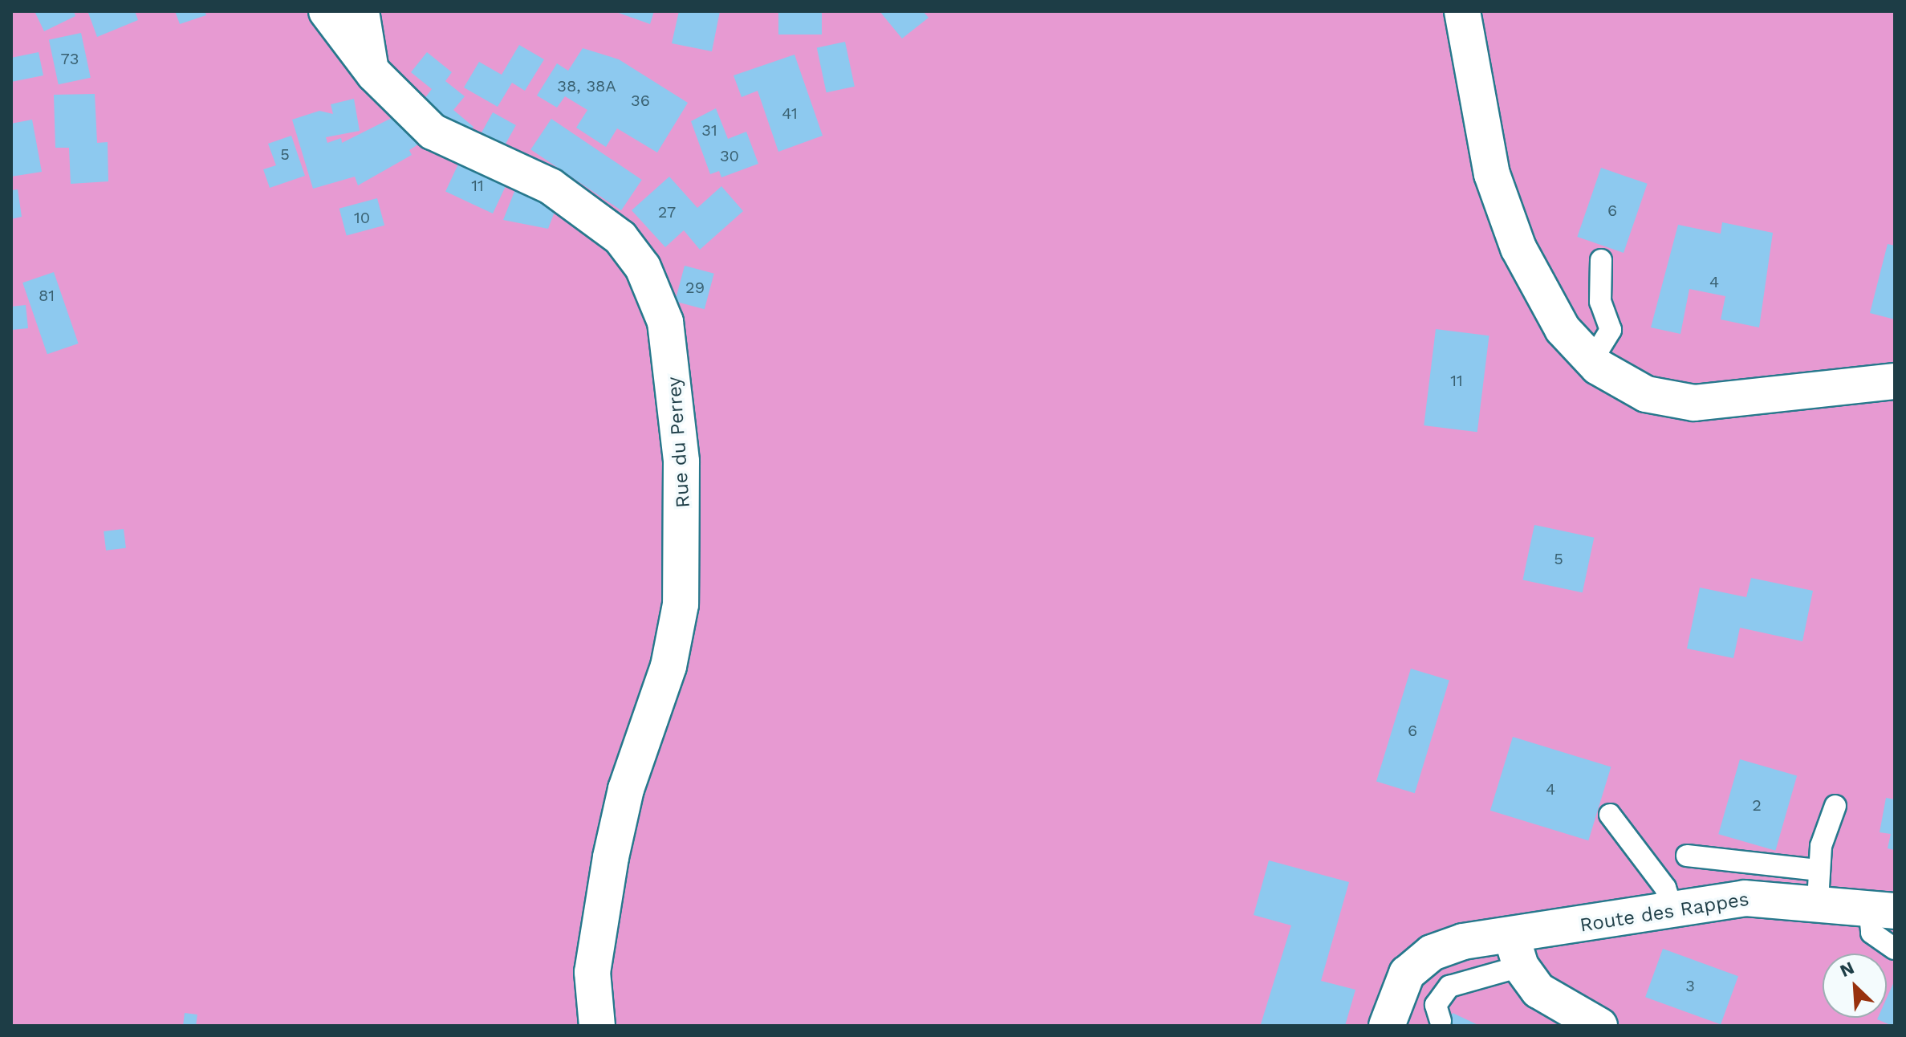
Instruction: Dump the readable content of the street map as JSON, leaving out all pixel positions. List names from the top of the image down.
{
  "streets": {
    "street": ["Rue du Perrey", "Route des Rappes"]
  },
  "house_numbers": [
    "73",
    "38, 38A",
    "36",
    "41",
    "31",
    "5",
    "30",
    "11",
    "6",
    "27",
    "10",
    "4",
    "29",
    "81",
    "11",
    "5",
    "6",
    "4",
    "2",
    "3"
  ],
  "north": "top left"
}
